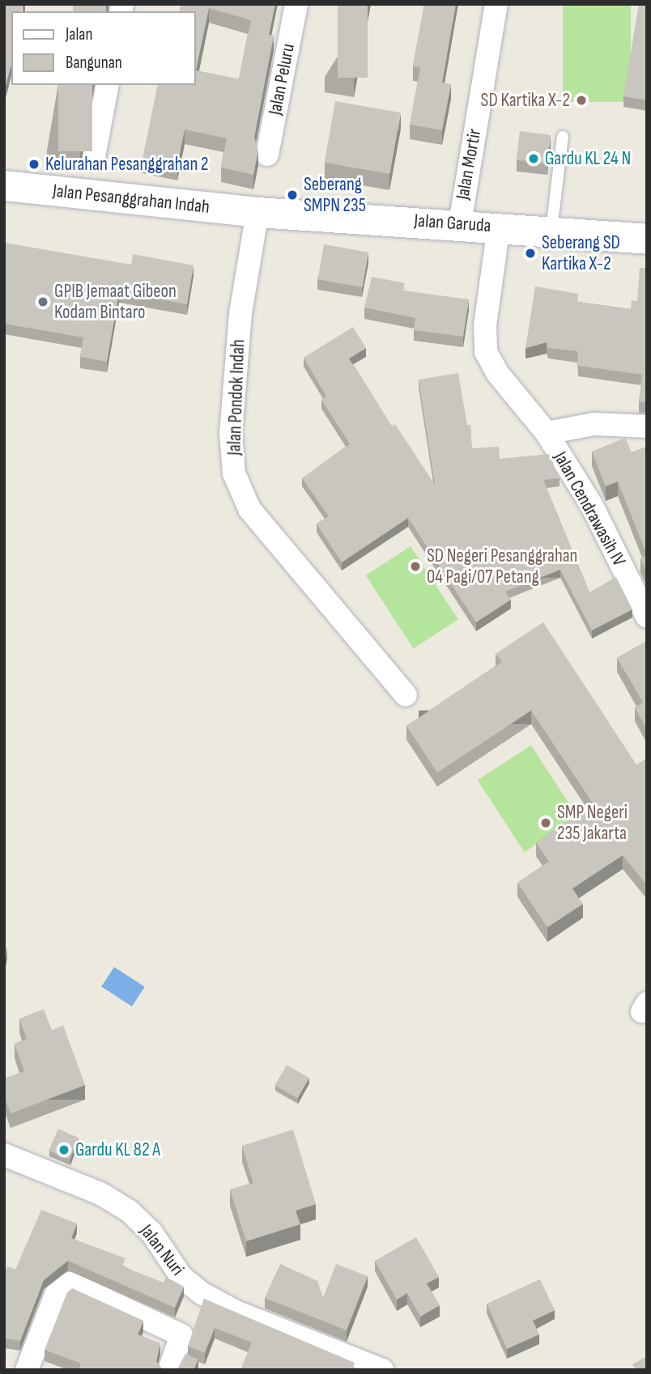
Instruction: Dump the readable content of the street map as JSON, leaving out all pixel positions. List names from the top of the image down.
{
  "streets": {
    "street": [
      "Jalan Peluru",
      "Jalan Mortir",
      "Jalan Pesanggrahan Indah",
      "Jalan Garuda",
      "Jalan Pondok Indah",
      "Jalan Cendrawasih IV",
      "Jalan Nuri"
    ]
  },
  "crossings": [
    ["Jalan Mortir", "Jalan Garuda"],
    ["Jalan Pesanggrahan Indah", "Jalan Garuda"],
    ["Jalan Pesanggrahan Indah", "Jalan Pondok Indah"],
    ["Jalan Garuda", "Jalan Pondok Indah"],
    ["Jalan Garuda", "Jalan Cendrawasih IV"]
  ],
  "places": [
    "SD Kartika X-2",
    "Gardu KL 24 N",
    "Kelurahan Pesanggrahan 2",
    "Seberang SMPN 235",
    "Seberang SD Kartika X-2",
    "GPIB Jemaat Gibeon Kodam Bintaro",
    "SD Negeri Pesanggrahan 04 Pagi/07 Petang",
    "SMP Negeri 235 Jakarta",
    "Gardu KL 82 A"
  ],
  "legend": ["Jalan", "Bangunan"]
}
